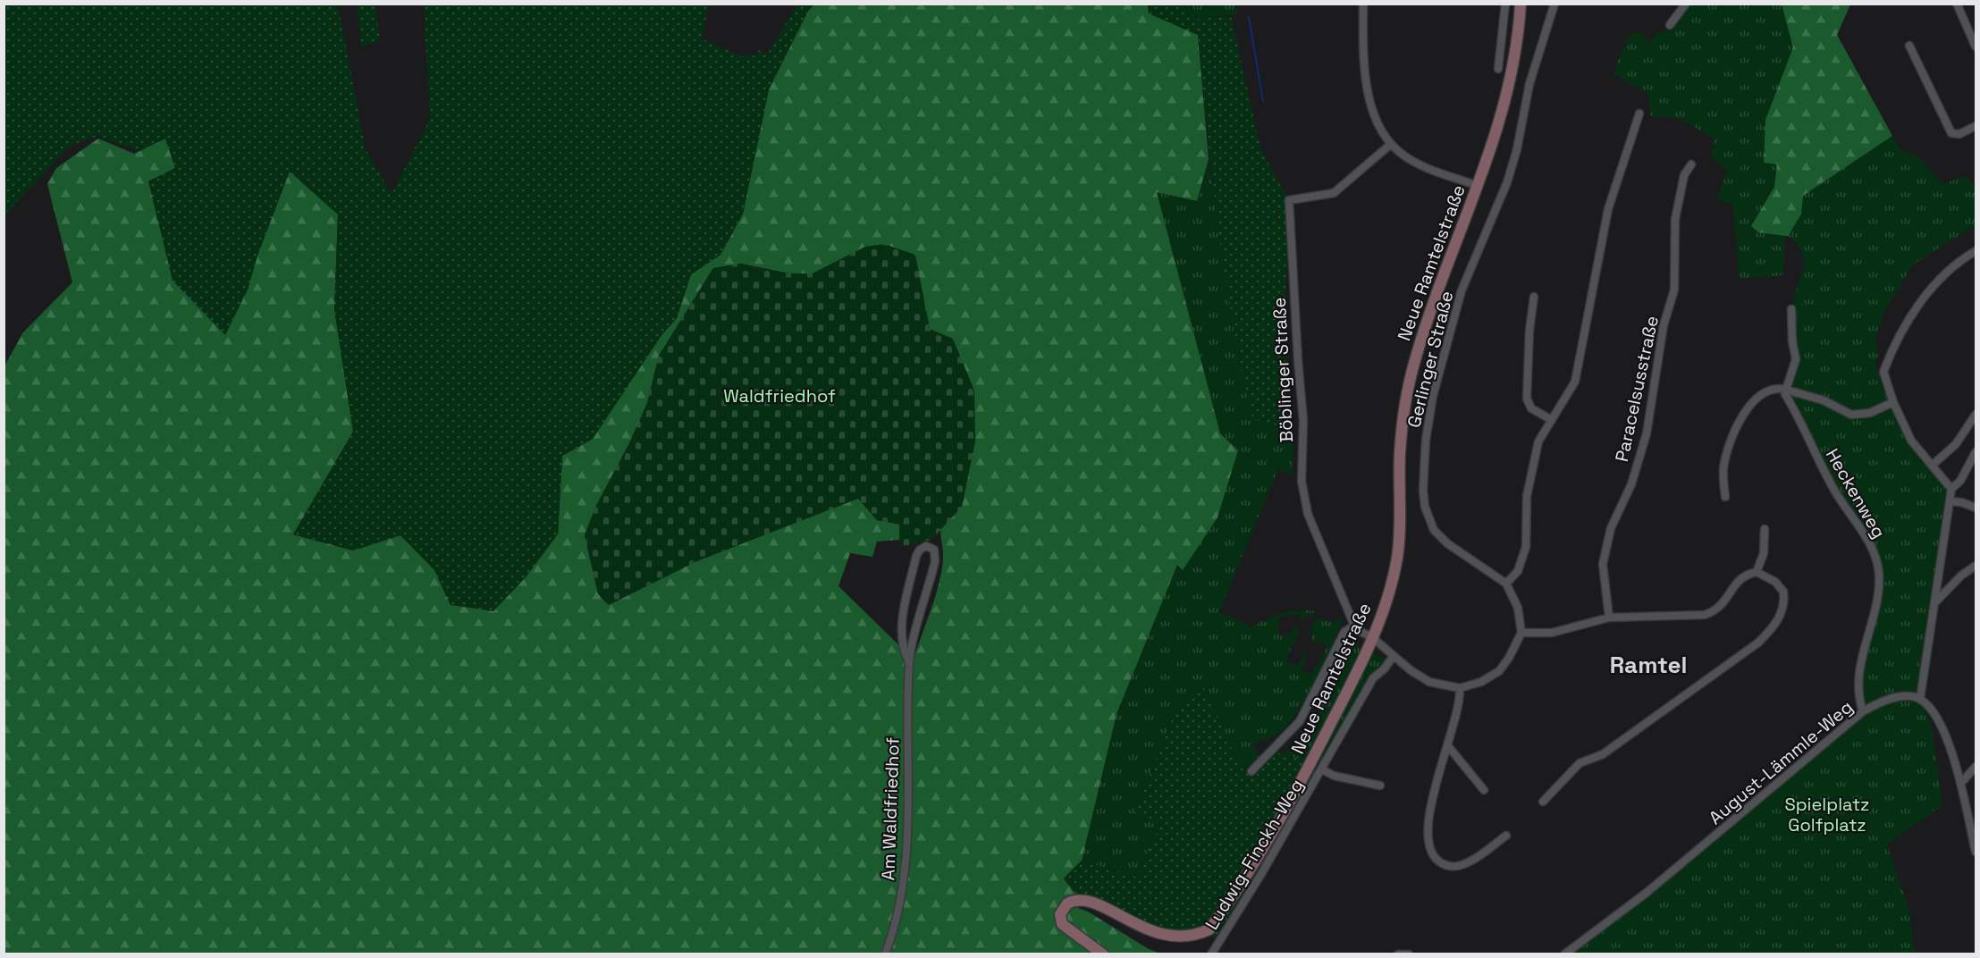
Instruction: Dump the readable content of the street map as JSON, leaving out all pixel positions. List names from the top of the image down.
{
  "streets": {
    "main road": ["Neue Ramtelstraße"],
    "street": [
      "Gerlinger Straße",
      "Böblinger Straße",
      "Paracelsusstraße",
      "Heckenweg",
      "August-Lämmle-Weg",
      "Am Waldfriedhof",
      "Ludwig-Finckh-Weg"
    ]
  },
  "crossings": [
    ["Heckenweg", "August-Lämmle-Weg"]
  ],
  "districts": ["Ramtel"],
  "parks": ["Waldfriedhof", "Spielplatz Golfplatz"]
}
